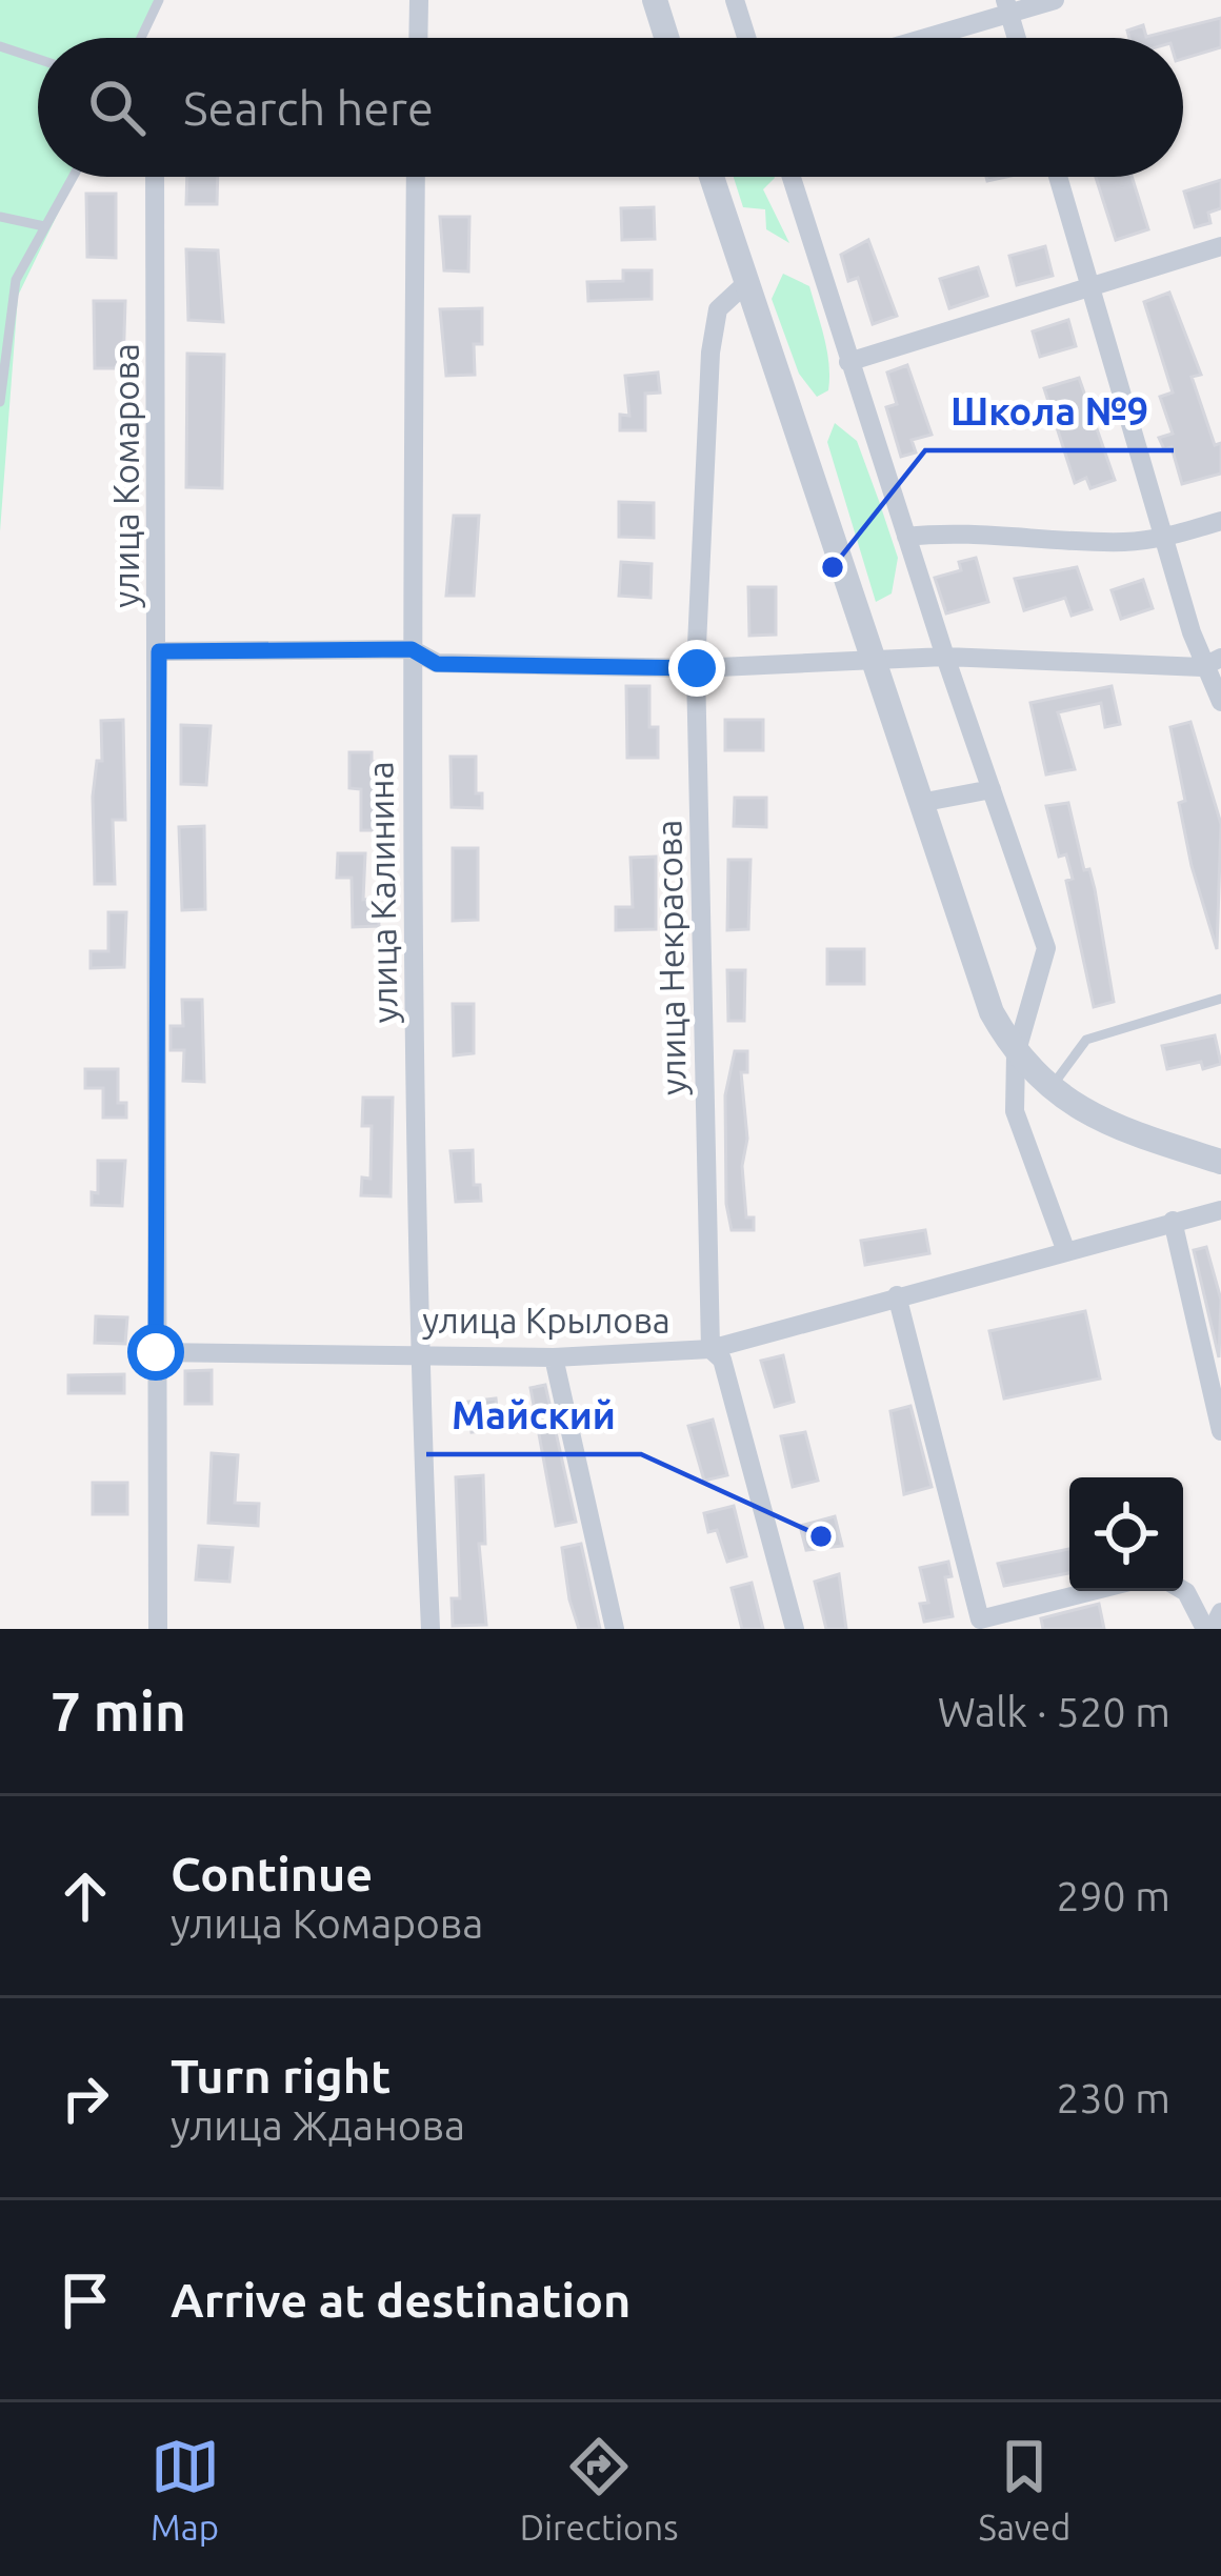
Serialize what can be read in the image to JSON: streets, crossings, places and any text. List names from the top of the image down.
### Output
{
  "streets": {
    "street": [
      "улица Комарова",
      "улица Калинина",
      "улица Некрасова",
      "улица Крылова"
    ]
  },
  "crossings": [
    ["улица Комарова", "улица Крылова"],
    ["улица Калинина", "улица Крылова"],
    ["улица Некрасова", "улица Крылова"]
  ],
  "places": ["Школа №9", "Майский"],
  "page": {
    "search": "Search here",
    "heading": ["7 min", "Walk · 520 m"],
    "list": [
      ["Continue", "улица Комарова", "290 m"],
      ["Turn right", "улица Жданова", "230 m"],
      "Arrive at destination"
    ],
    "nav": ["Map", "Directions", "Saved"]
  }
}
